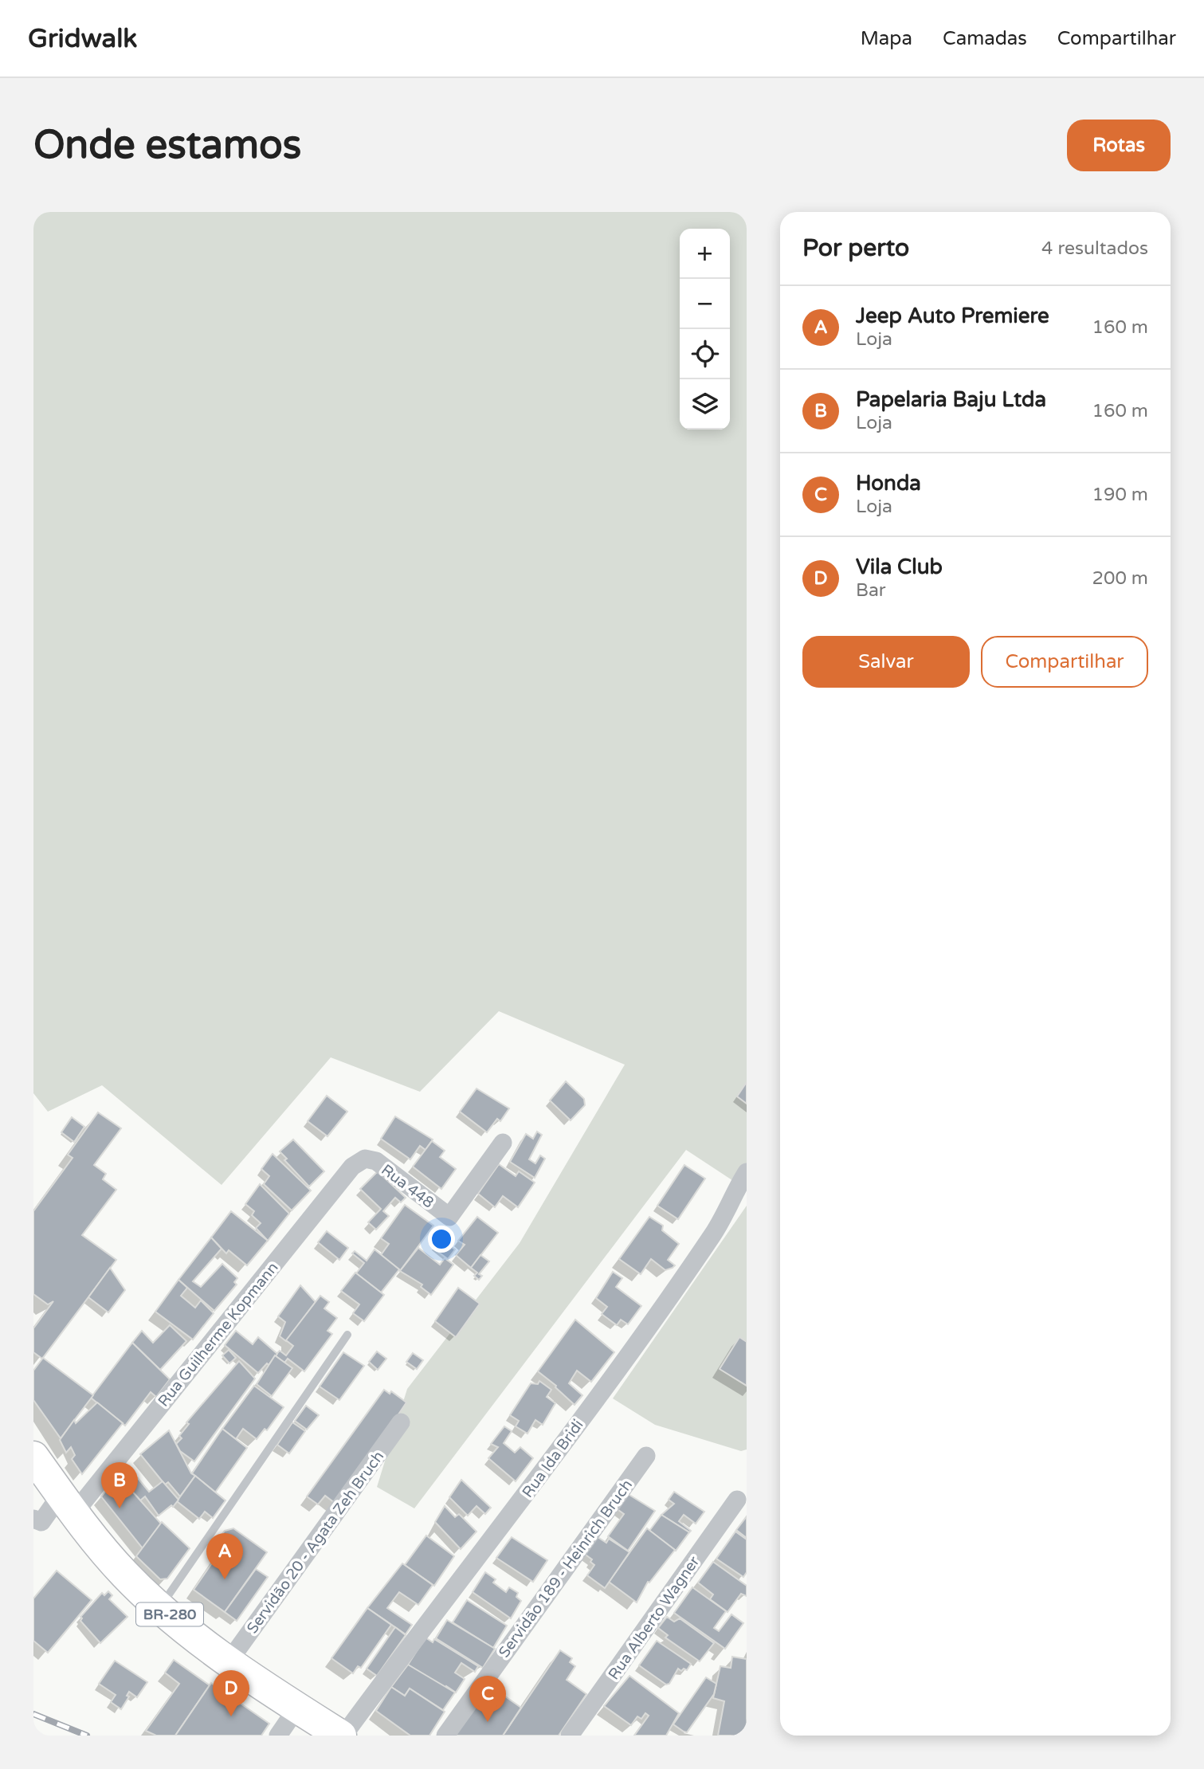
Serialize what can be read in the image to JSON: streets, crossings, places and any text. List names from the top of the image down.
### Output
{
  "streets": {
    "highway": ["BR-280"],
    "street": [
      "Rua 448",
      "Rua Guilherme Kopmann",
      "Rua Ida Bridi",
      "Servidão 20 - Agata Zeh Bruch",
      "Servidão 189 - Heinrich Bruch",
      "Rua Alberto Wagner"
    ]
  },
  "crossings": [
    ["Rua 448", "Rua Guilherme Kopmann"],
    ["Rua Guilherme Kopmann", "BR-280"],
    ["Rua Ida Bridi", "BR-280"],
    ["Servidão 20 - Agata Zeh Bruch", "BR-280"]
  ],
  "page": {
    "header": "Gridwalk",
    "nav": ["Mapa", "Camadas", "Compartilhar"],
    "buttons": [
      "Rotas",
      ["Salvar", "Compartilhar"]
    ],
    "title": "Onde estamos",
    "heading": ["Por perto", "4 resultados"],
    "map_buttons": ["+", "−"],
    "list": [
      {
        "mark": "A",
        "name": "Jeep Auto Premiere",
        "note": "Loja",
        "value": "160 m"
      },
      {
        "mark": "B",
        "name": "Papelaria Baju Ltda",
        "note": "Loja",
        "value": "160 m"
      },
      {
        "mark": "C",
        "name": "Honda",
        "note": "Loja",
        "value": "190 m"
      },
      {
        "mark": "D",
        "name": "Vila Club",
        "note": "Bar",
        "value": "200 m"
      }
    ],
    "pins": [
      "B",
      "A",
      "D",
      "C"
    ]
  }
}
